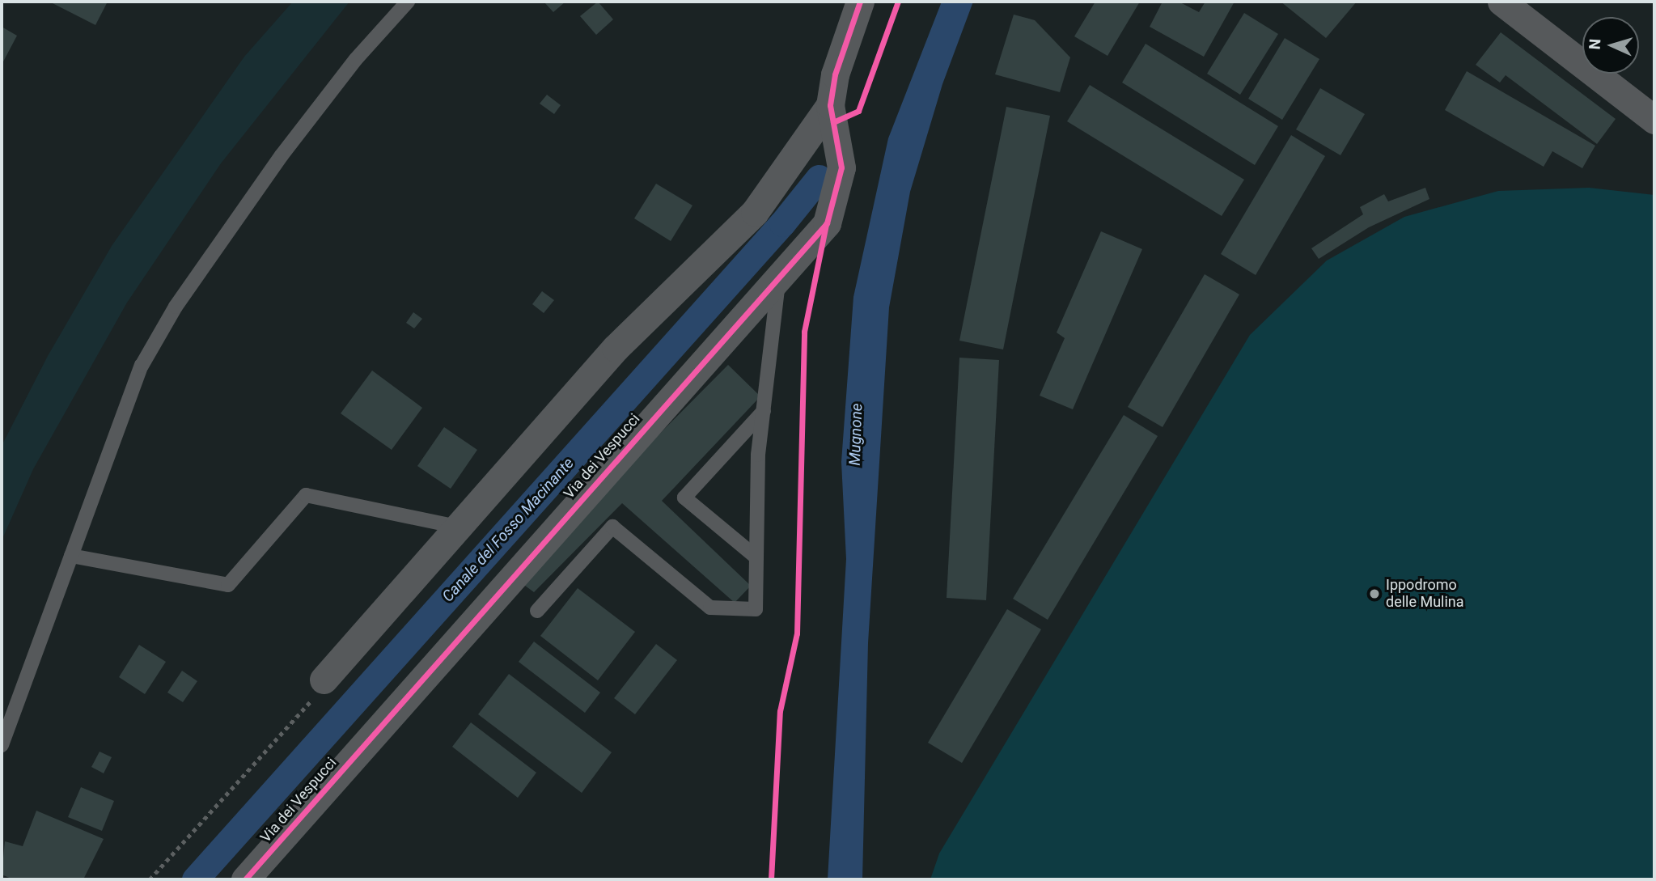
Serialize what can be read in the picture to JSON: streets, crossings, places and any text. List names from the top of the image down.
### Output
{
  "streets": {
    "street": ["Via dei Vespucci"]
  },
  "water": ["Mugnone", "Canale del Fosso Macinante"],
  "places": ["Ippodromo delle Mulina"],
  "north": "left"
}
